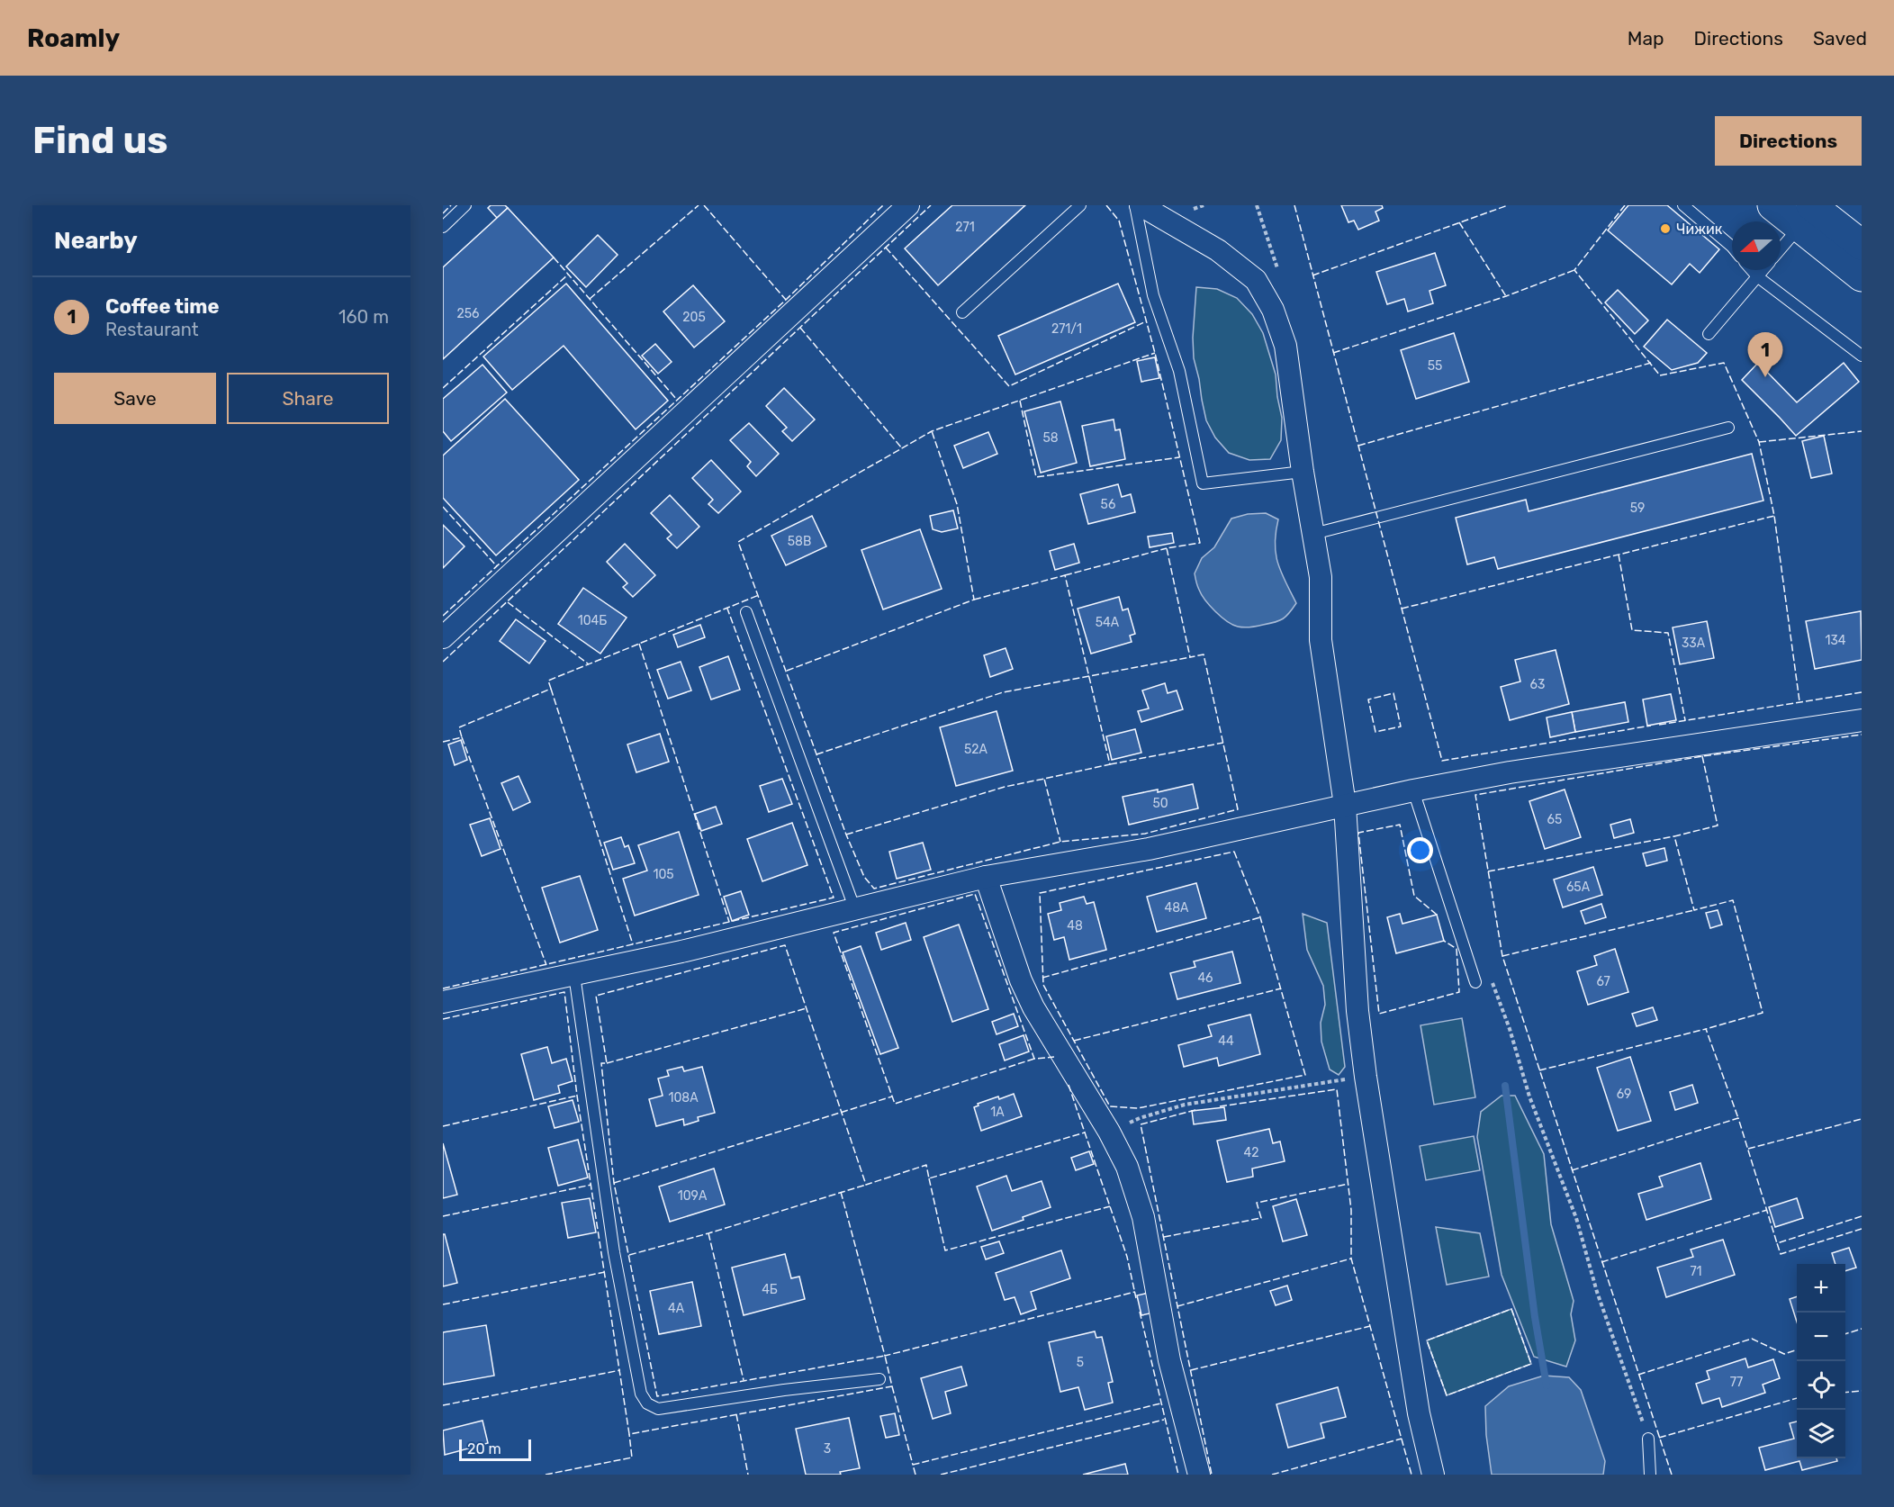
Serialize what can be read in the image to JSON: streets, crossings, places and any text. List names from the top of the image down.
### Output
{
  "places": ["Чижик"],
  "house_numbers": [
    "271",
    "256",
    "205",
    "271/1",
    "55",
    "58",
    "56",
    "59",
    "58В",
    "104Б",
    "54А",
    "134",
    "33А",
    "63",
    "52А",
    "50",
    "65",
    "105",
    "65А",
    "48А",
    "48",
    "46",
    "67",
    "44",
    "69",
    "108А",
    "1А",
    "42",
    "109А",
    "71",
    "4Б",
    "4А",
    "5",
    "77",
    "3"
  ],
  "scale_bar": "20 m",
  "north": "left",
  "page": {
    "header": "Roamly",
    "nav": ["Map", "Directions", "Saved"],
    "buttons": [
      "Directions",
      ["Save", "Share"]
    ],
    "title": "Find us",
    "heading": "Nearby",
    "list": [
      {
        "mark": "1",
        "name": "Coffee time",
        "note": "Restaurant",
        "value": "160 m"
      }
    ],
    "pins": "1",
    "map_buttons": ["+", "−"],
    "scale": "20 m"
  }
}
